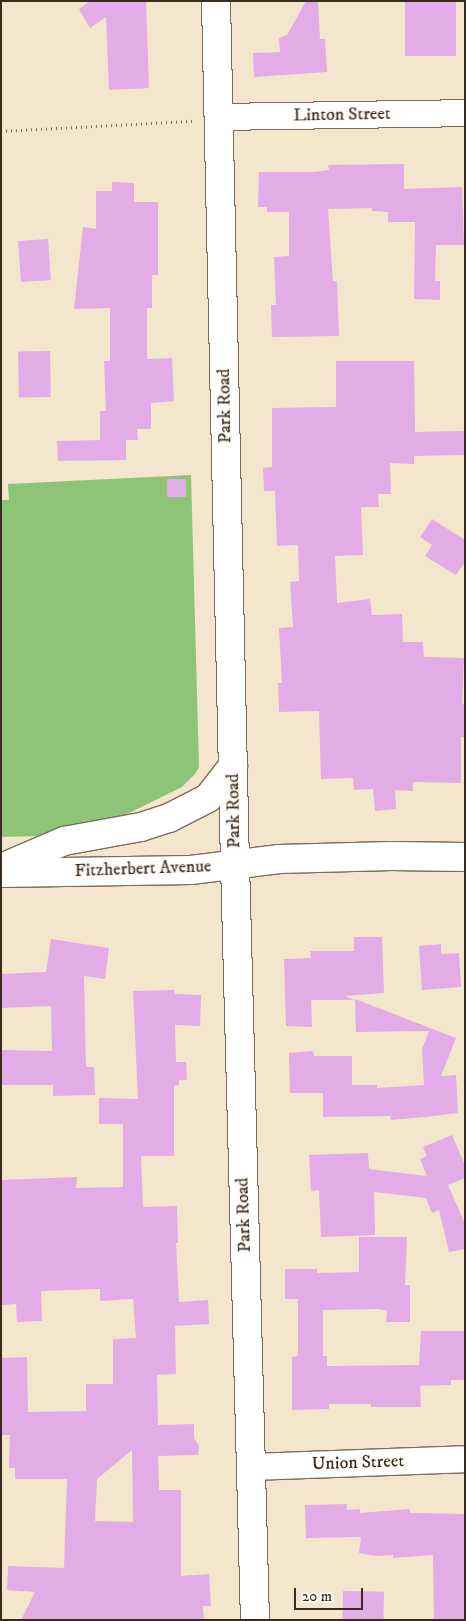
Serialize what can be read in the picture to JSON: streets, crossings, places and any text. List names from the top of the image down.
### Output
{
  "streets": {
    "main road": ["Park Road", "Fitzherbert Avenue"],
    "street": ["Linton Street", "Union Street"]
  },
  "crossings": [
    ["Linton Street", "Park Road"],
    ["Park Road", "Fitzherbert Avenue"],
    ["Park Road", "Union Street"]
  ],
  "scale_bar": "20 m"
}
